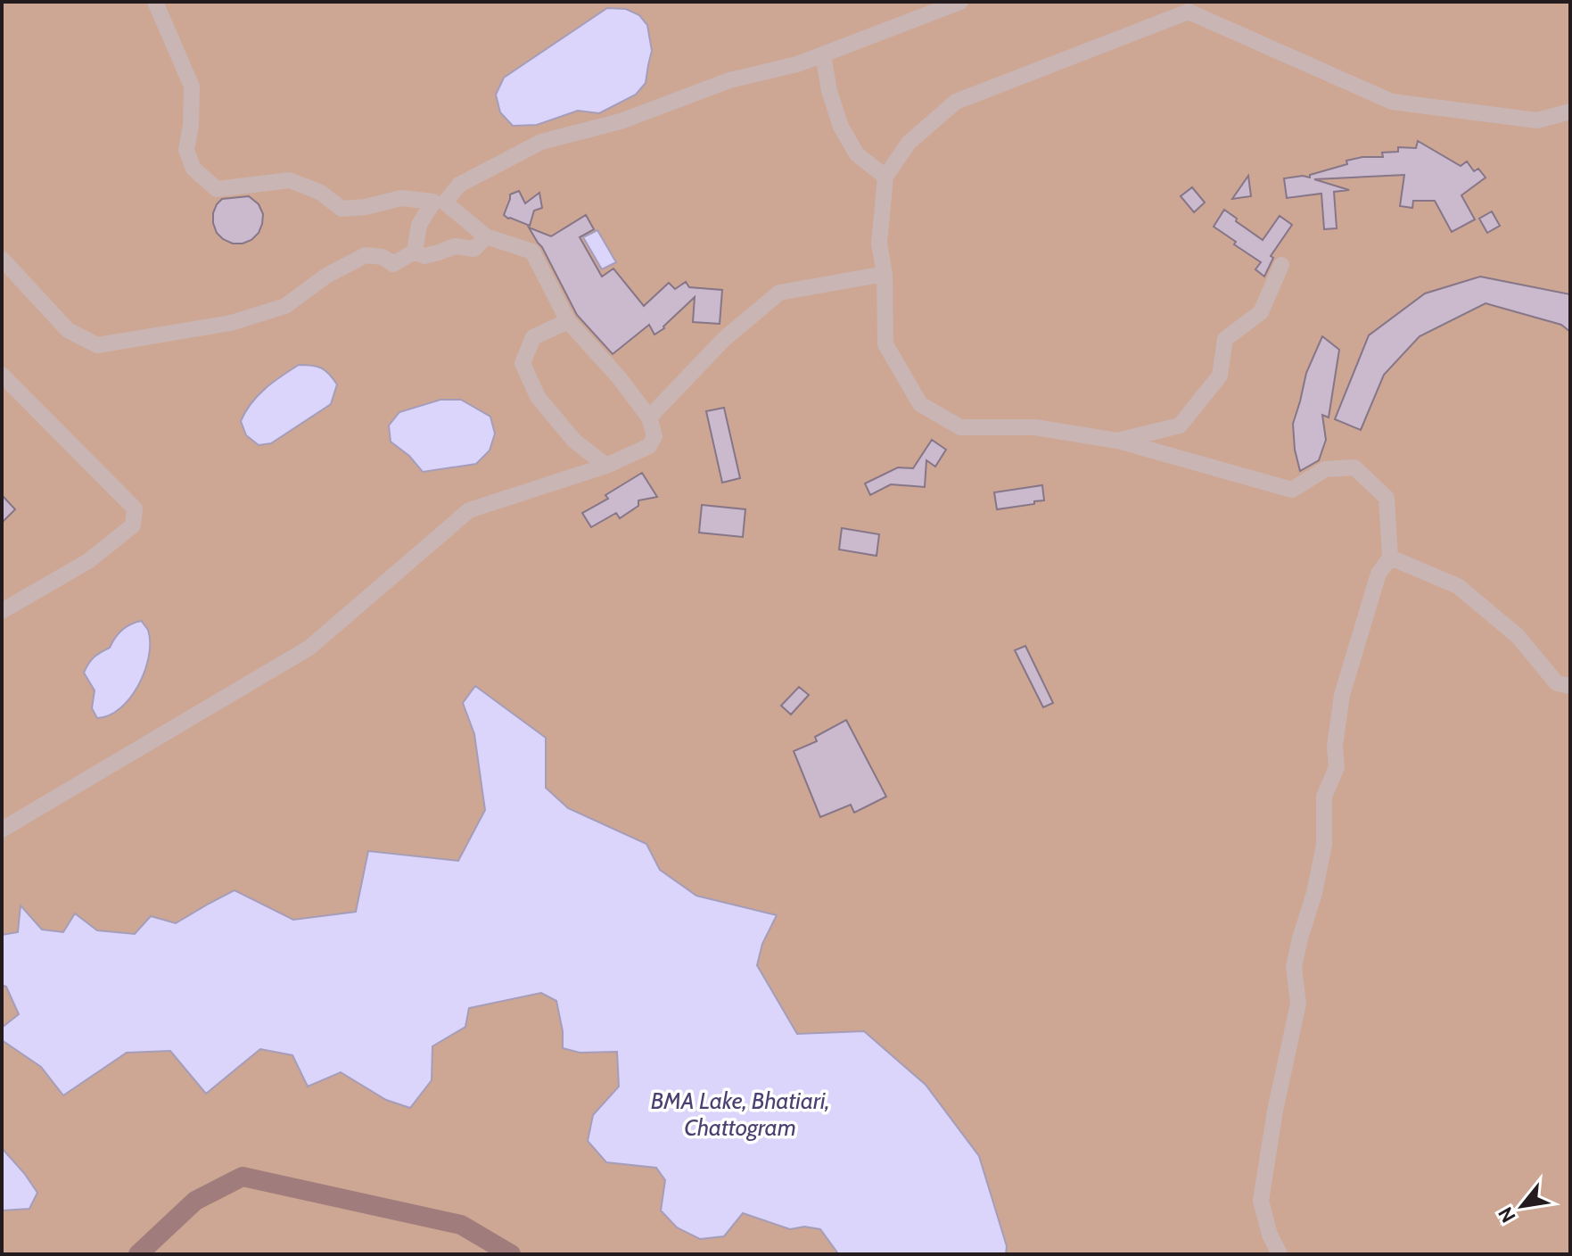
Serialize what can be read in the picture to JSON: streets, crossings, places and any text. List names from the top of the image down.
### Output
{
  "water": ["BMA Lake, Bhatiari, Chattogram"],
  "north": "bottom left"
}
